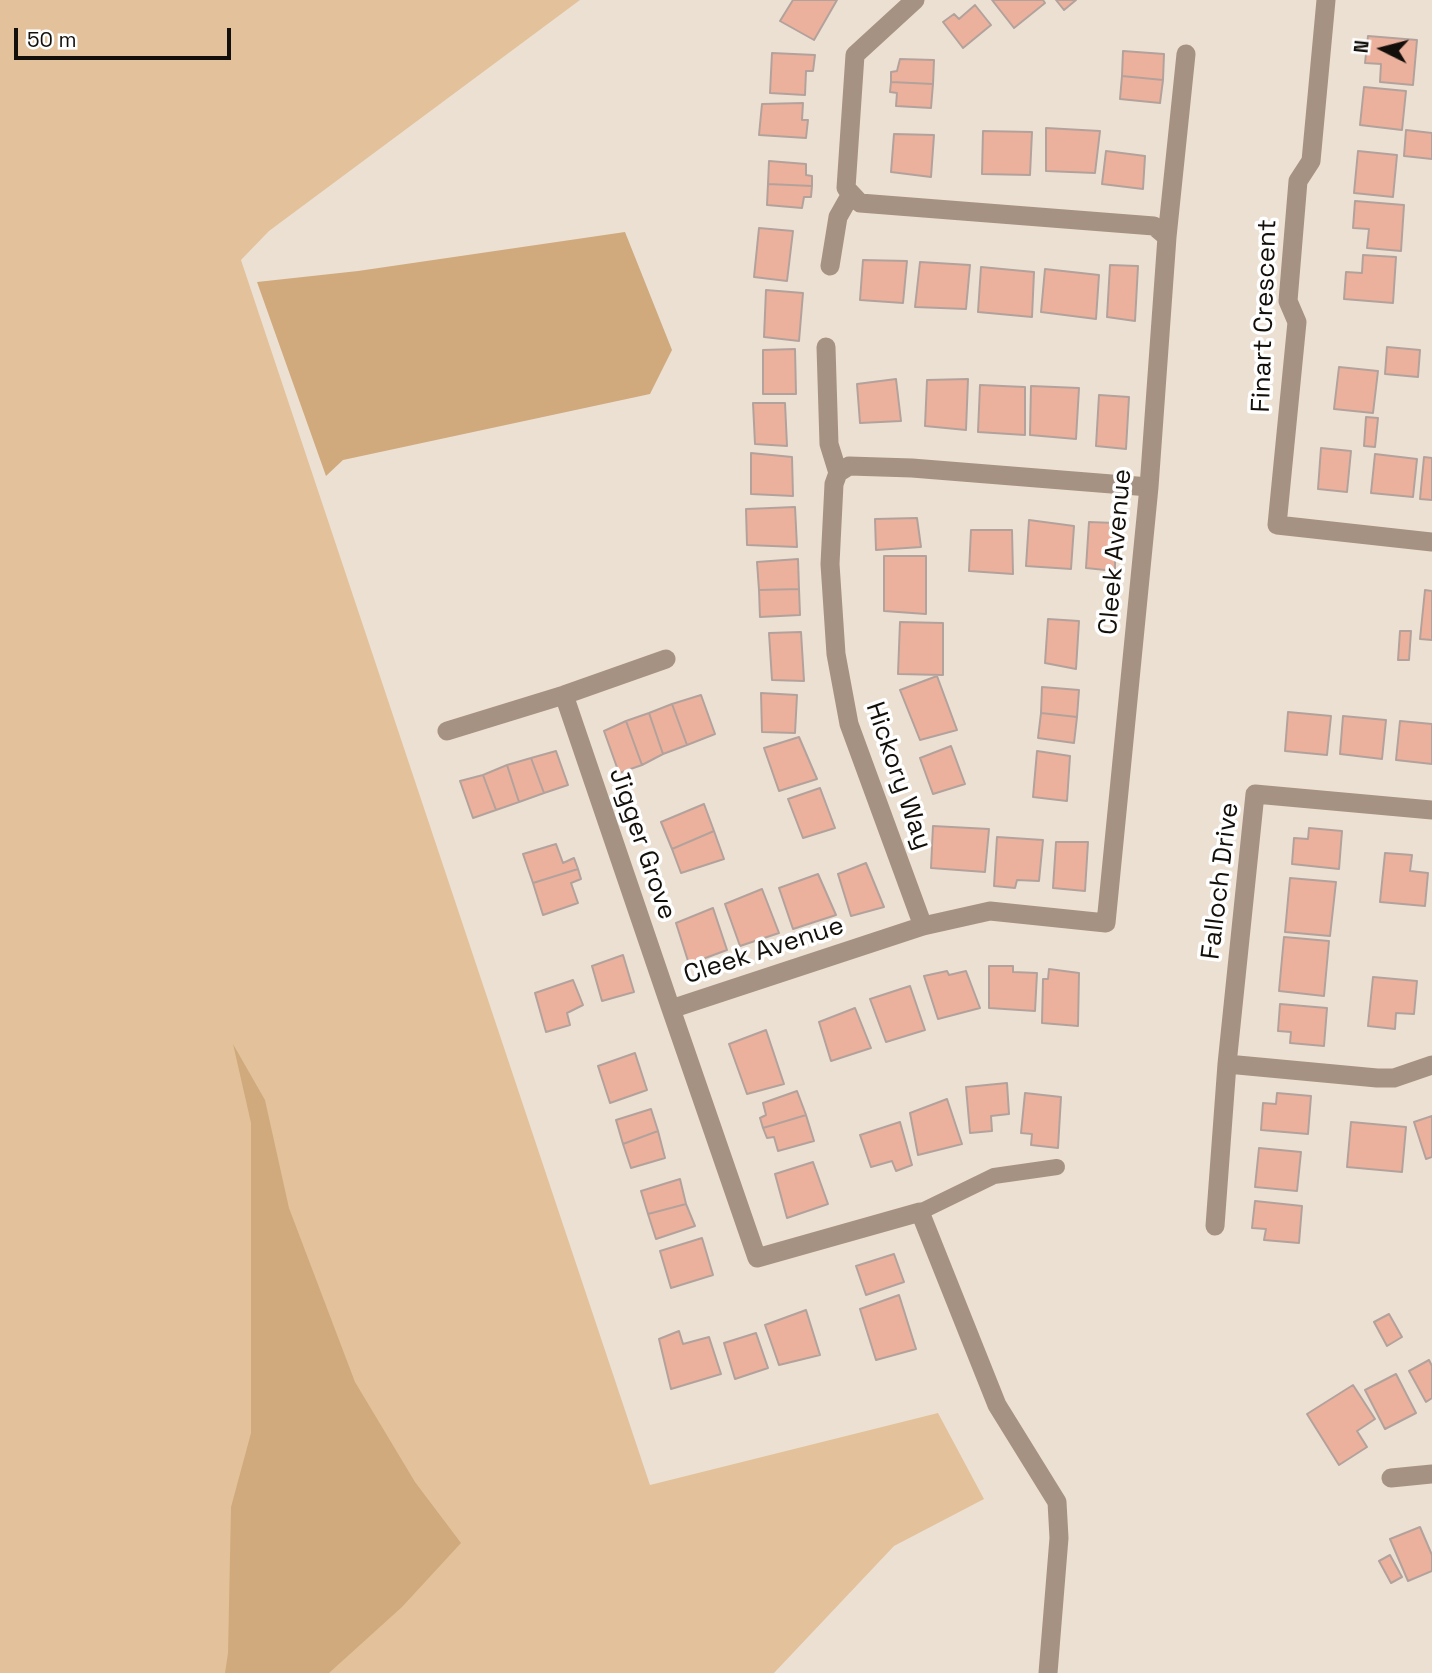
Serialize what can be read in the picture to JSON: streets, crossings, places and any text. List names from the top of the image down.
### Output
{
  "streets": {
    "street": [
      "Finart Crescent",
      "Cleek Avenue",
      "Hickory Way",
      "Jigger Grove",
      "Falloch Drive"
    ]
  },
  "crossings": [
    ["Cleek Avenue", "Hickory Way"],
    ["Cleek Avenue", "Jigger Grove"]
  ],
  "scale_bar": "50 m",
  "north": "left"
}
